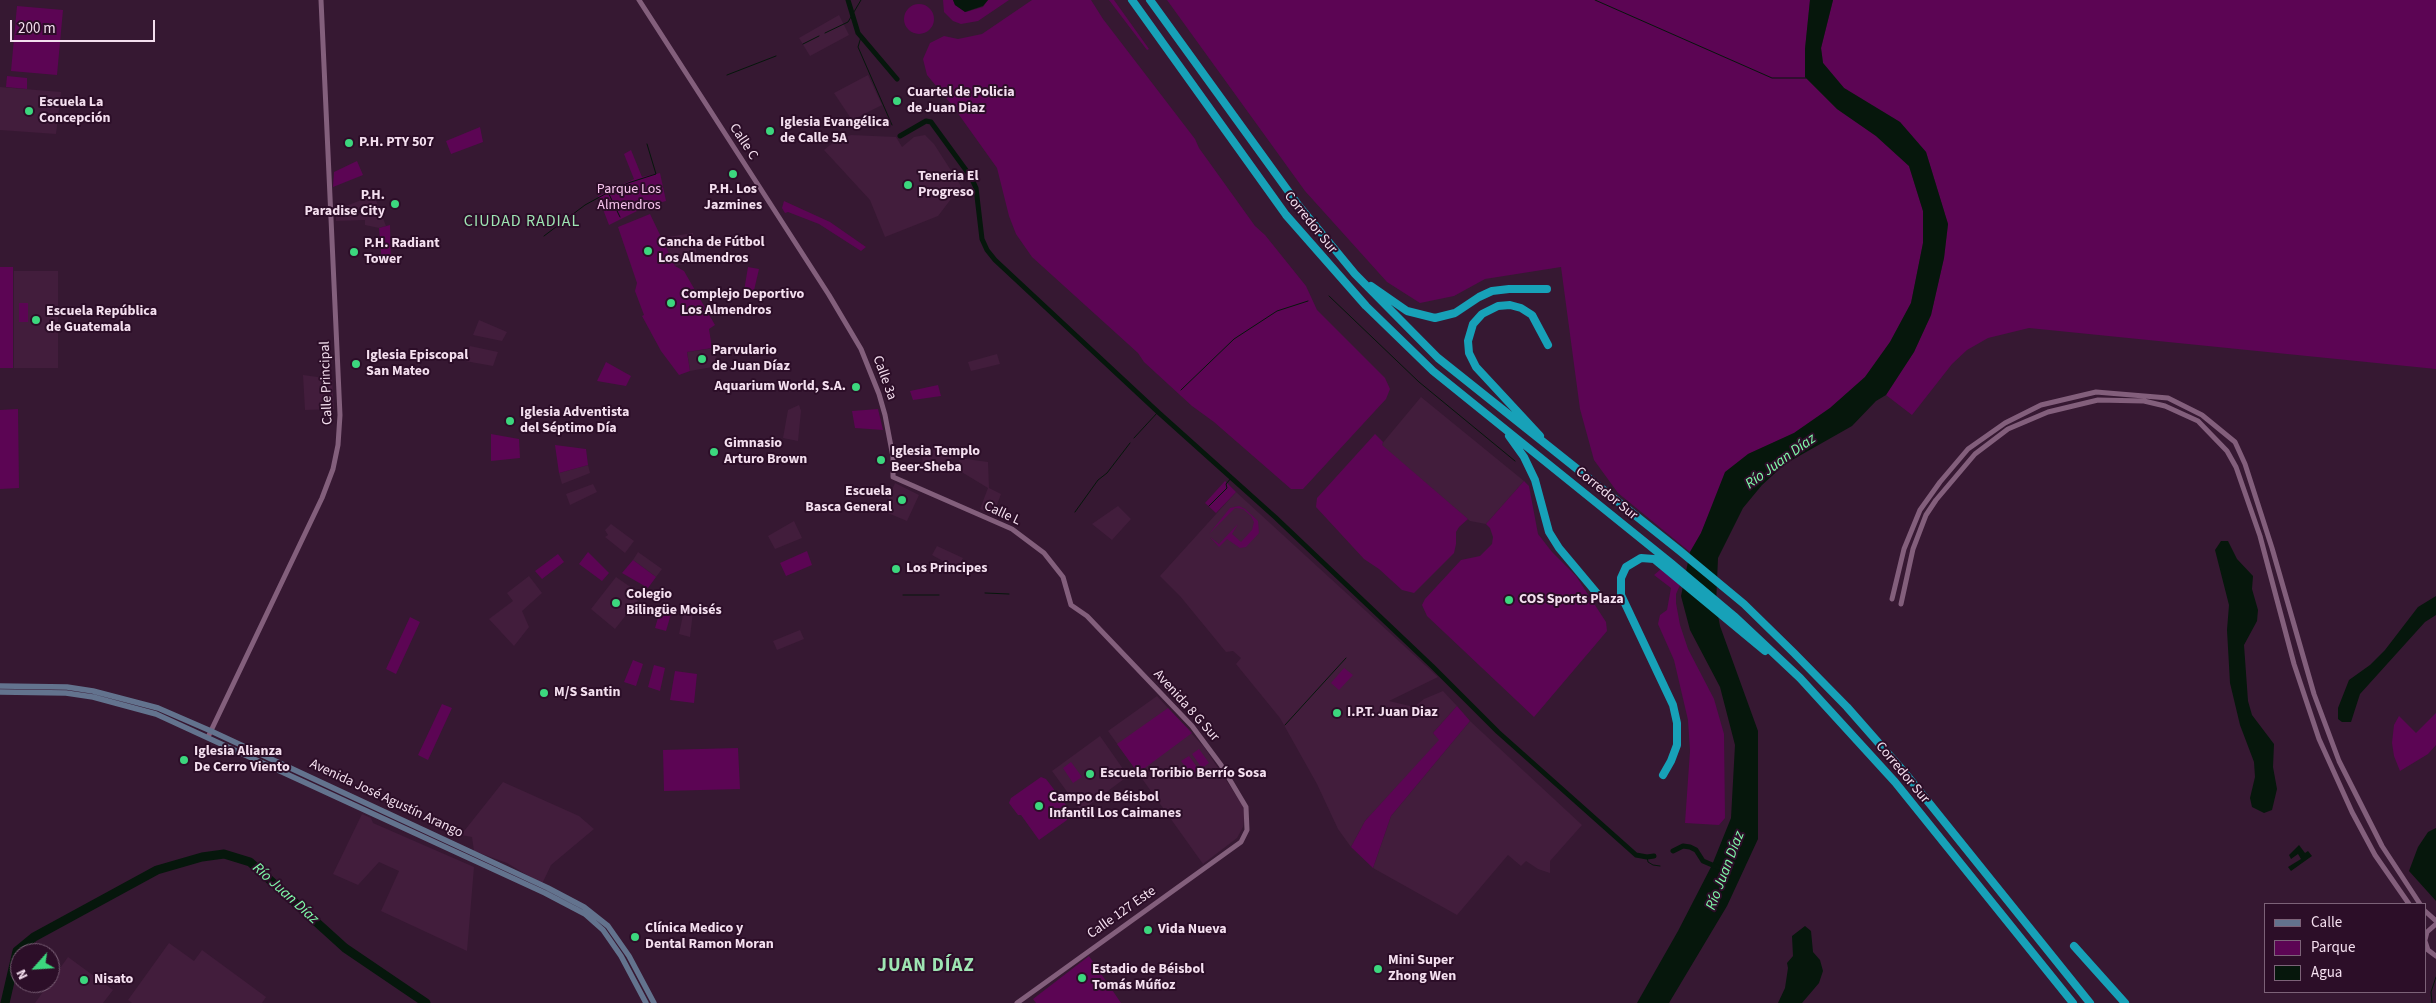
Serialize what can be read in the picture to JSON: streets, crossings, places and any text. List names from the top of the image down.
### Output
{
  "streets": {
    "highway": ["Corredor Sur"],
    "main road": ["Avenida José Agustín Arango"],
    "street": [
      "Calle C",
      "Calle 3a",
      "Calle Principal",
      "Calle L",
      "Avenida 8 G Sur",
      "Calle 127 Este"
    ]
  },
  "crossings": [
    ["Calle C", "Calle 3a"],
    ["Calle 3a", "Calle L"],
    ["Calle Principal", "Avenida José Agustín Arango"],
    ["Calle L", "Avenida 8 G Sur"],
    ["Avenida 8 G Sur", "Calle 127 Este"]
  ],
  "districts": ["CIUDAD RADIAL", "JUAN DÍAZ"],
  "water": ["Río Juan Díaz"],
  "parks": ["Parque Los Almendros"],
  "places": [
    "Cuartel de Policia de Juan Diaz",
    "Escuela La Concepción",
    "Iglesia Evangélica de Calle 5A",
    "P.H. PTY 507",
    "P.H. Los Jazmines",
    "Teneria El Progreso",
    "P.H. Paradise City",
    "Cancha de Fútbol Los Almendros",
    "P.H. Radiant Tower",
    "Complejo Deportivo Los Almendros",
    "Escuela República de Guatemala",
    "Parvulario de Juan Díaz",
    "Iglesia Episcopal San Mateo",
    "Aquarium World, S.A.",
    "Iglesia Adventista del Séptimo Día",
    "Gimnasio Arturo Brown",
    "Iglesia Templo Beer-Sheba",
    "Escuela Basca General",
    "Los Principes",
    "COS Sports Plaza",
    "Colegio Bilingüe Moisés",
    "M/S Santin",
    "I.P.T. Juan Diaz",
    "Iglesia Alianza De Cerro Viento",
    "Escuela Toribio Berrío Sosa",
    "Campo de Béisbol Infantil Los Caimanes",
    "Vida Nueva",
    "Clínica Medico y Dental Ramon Moran",
    "Mini Super Zhong Wen",
    "Estadio de Béisbol Tomás Múñoz",
    "Nisato"
  ],
  "legend": ["Calle", "Parque", "Agua"],
  "scale_bar": "200 m",
  "north": "bottom left"
}
